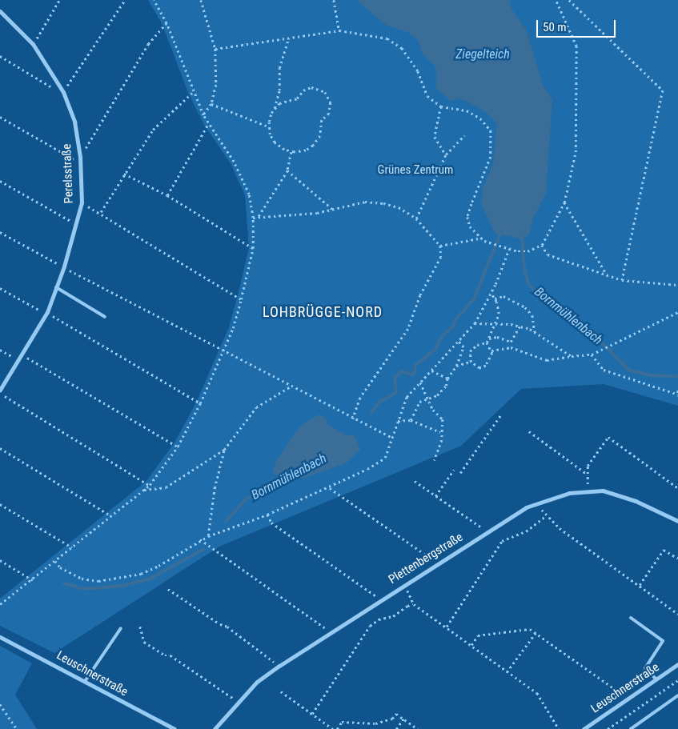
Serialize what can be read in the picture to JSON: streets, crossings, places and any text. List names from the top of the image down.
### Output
{
  "streets": {
    "street": ["Perelsstraße", "Plettenbergstraße", "Leuschnerstraße"]
  },
  "districts": ["LOHBRÜGGE-NORD"],
  "water": ["Ziegelteich", "Bornmühlenbach"],
  "parks": ["Grünes Zentrum"],
  "scale_bar": "50 m"
}
